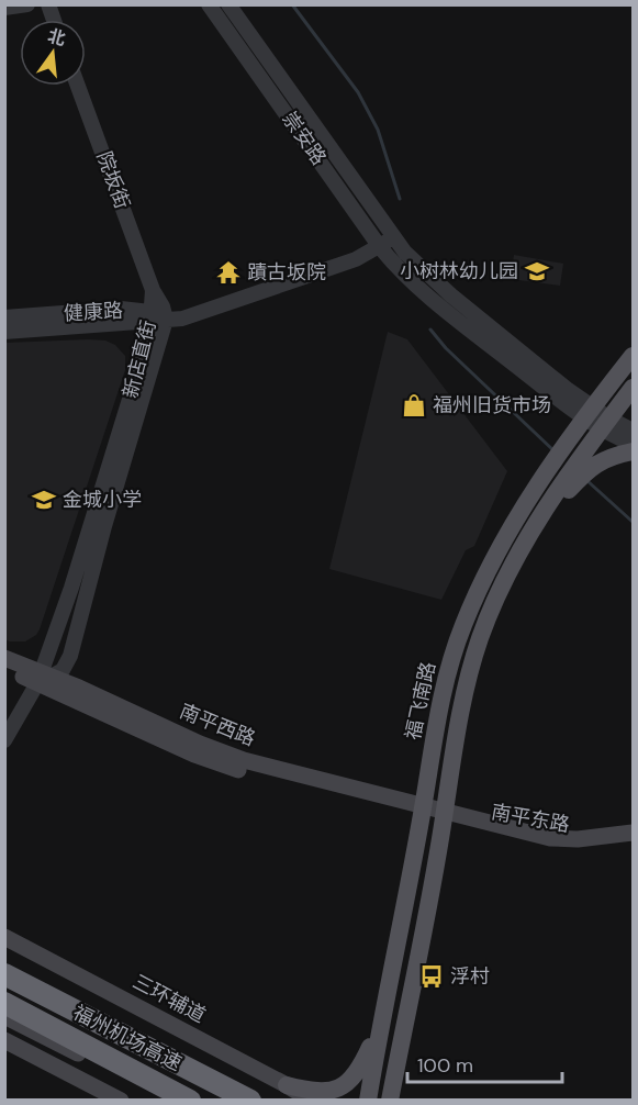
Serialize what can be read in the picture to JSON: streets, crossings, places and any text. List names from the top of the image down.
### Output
{
  "streets": {
    "highway": ["福州机场高速"],
    "main road": [
      "福飞南路",
      "南平西路",
      "南平东路",
      "三环辅道"
    ],
    "street": [
      "崇安路",
      "院坂街",
      "健康路",
      "新店直街"
    ]
  },
  "crossings": [
    ["崇安路", "健康路"],
    ["崇安路", "福飞南路"],
    ["院坂街", "新店直街"],
    ["健康路", "新店直街"],
    ["新店直街", "南平西路"],
    ["福飞南路", "南平西路"],
    ["福飞南路", "南平东路"],
    ["南平西路", "南平东路"]
  ],
  "places": {
    "school or university": ["小树林幼儿园", "金城小学"],
    "temple": ["蹟古坂院"],
    "shop": ["福州旧货市场"],
    "bus stop": ["浮村"]
  },
  "scale_bar": "100 m",
  "north": "top"
}
